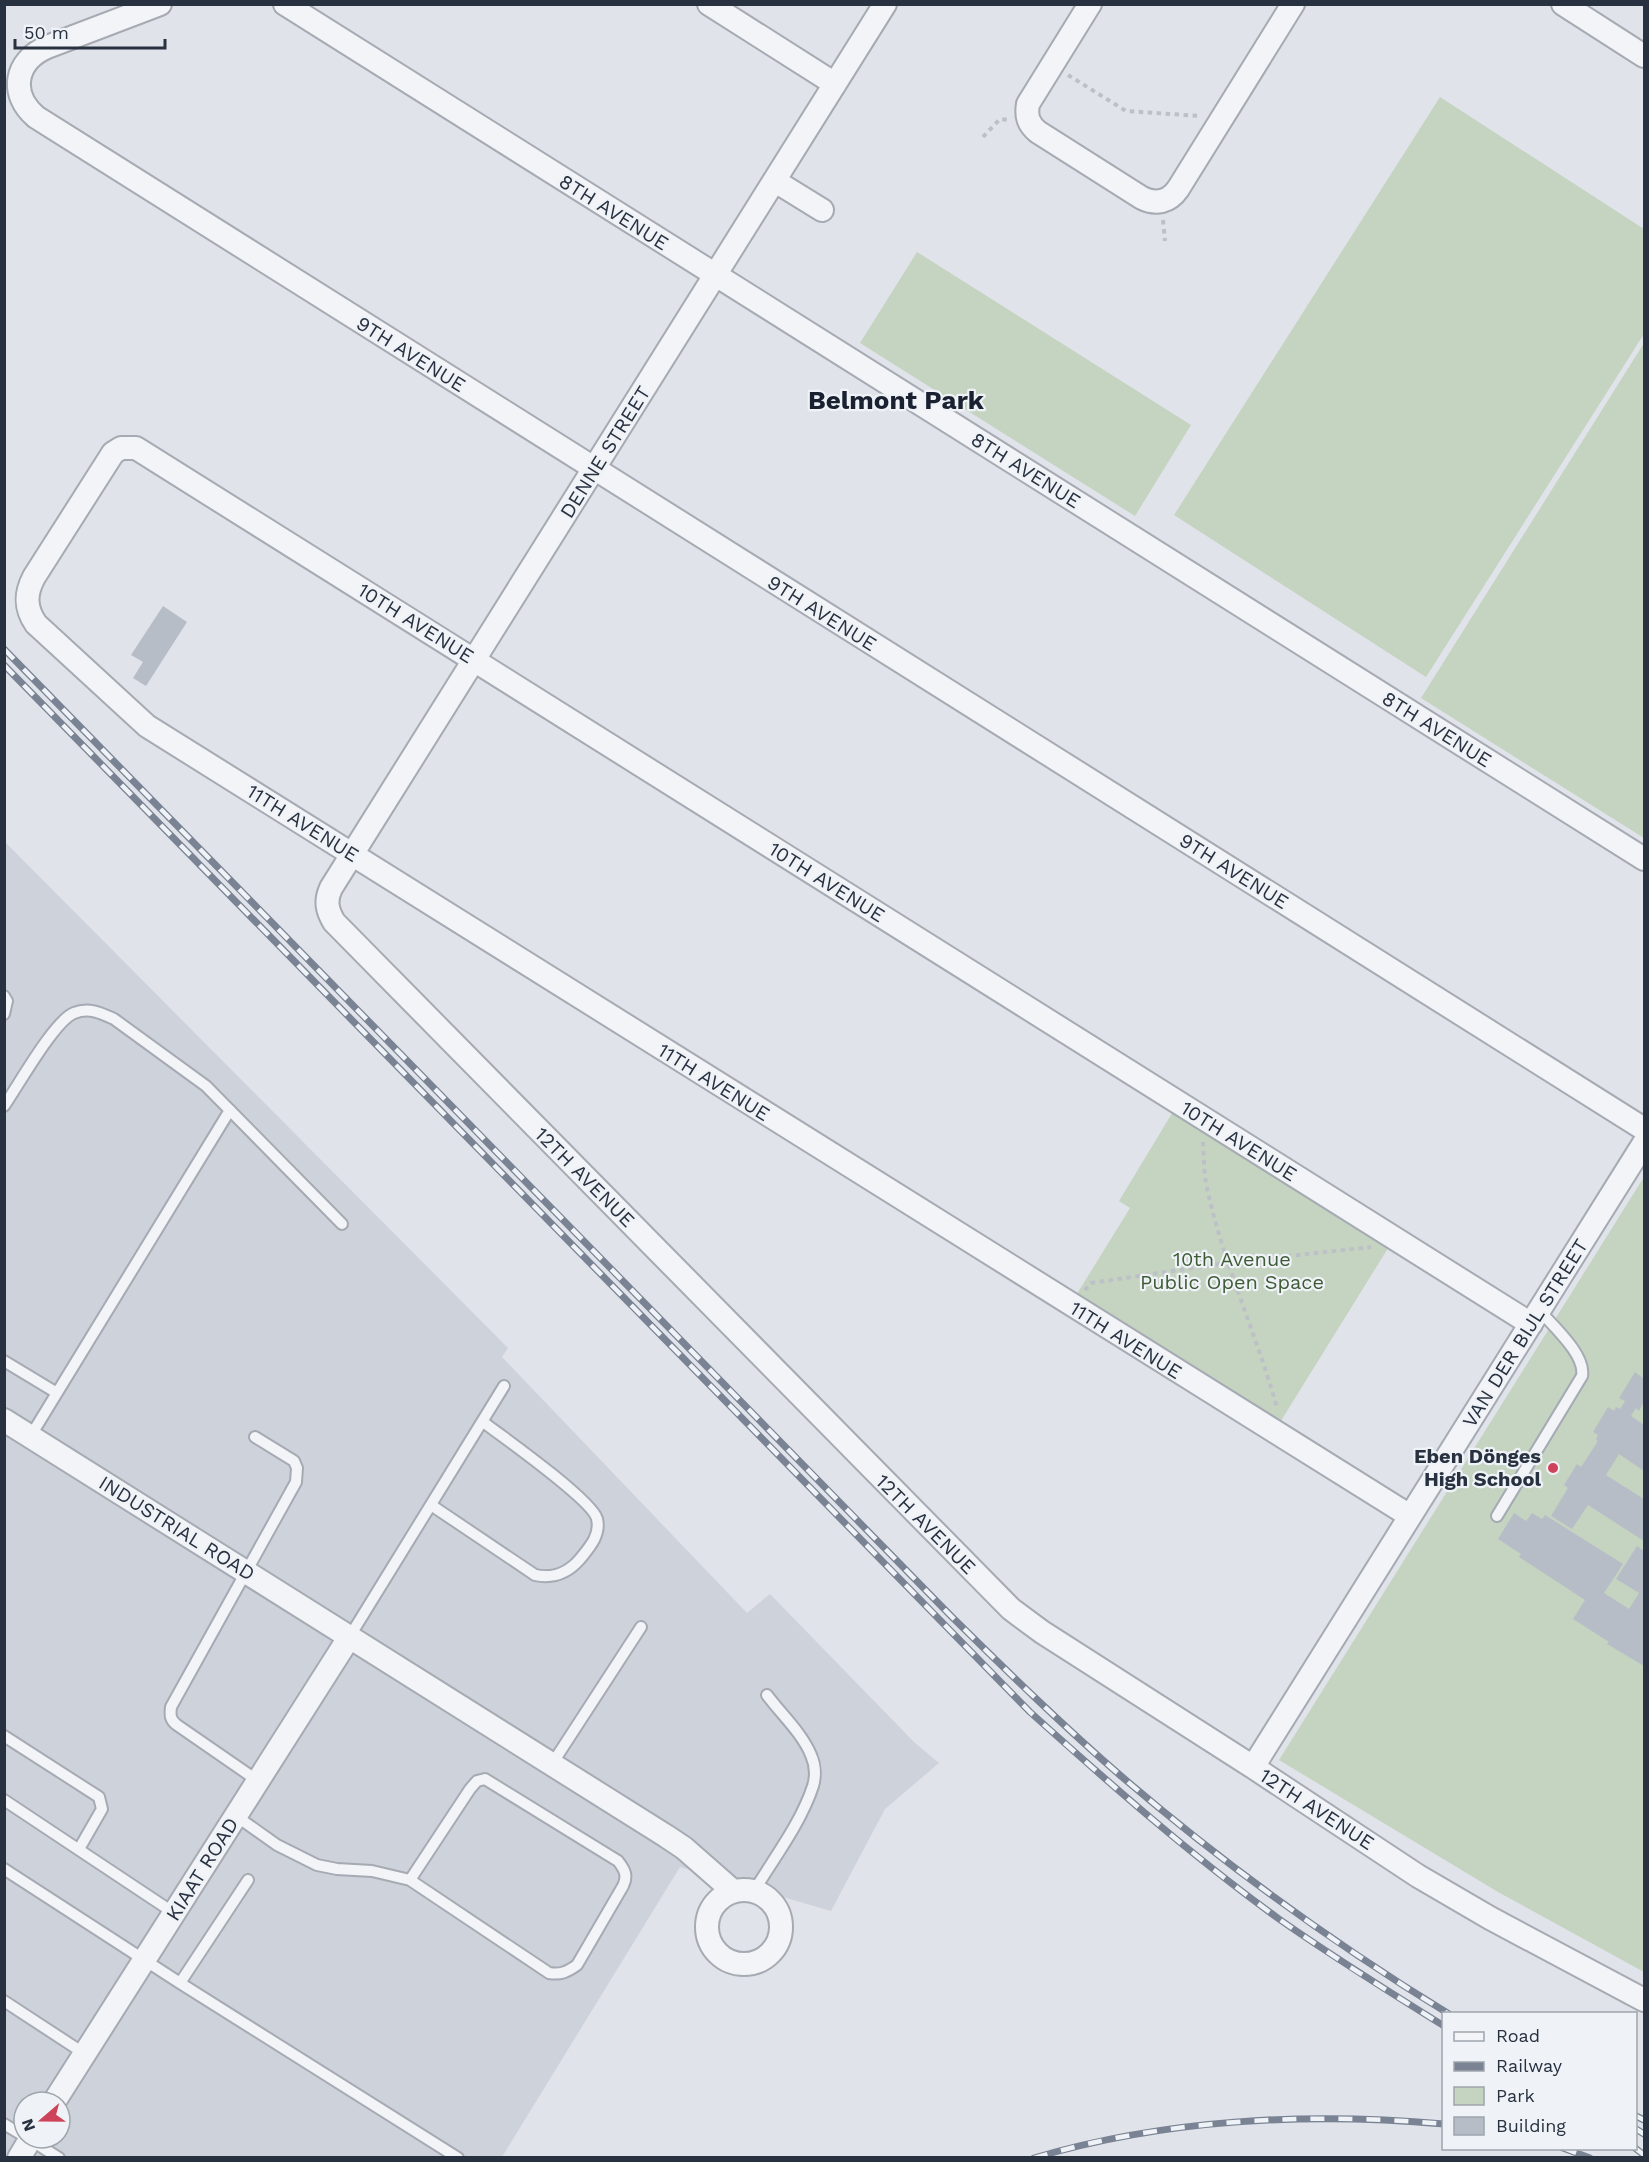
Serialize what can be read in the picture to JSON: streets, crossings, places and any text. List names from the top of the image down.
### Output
{
  "streets": {
    "street": [
      "8TH AVENUE",
      "9TH AVENUE",
      "DENNE STREET",
      "10TH AVENUE",
      "11TH AVENUE",
      "12TH AVENUE",
      "VAN DER BIJL STREET",
      "INDUSTRIAL ROAD",
      "KIAAT ROAD"
    ]
  },
  "crossings": [
    ["8TH AVENUE", "DENNE STREET"],
    ["9TH AVENUE", "DENNE STREET"],
    ["DENNE STREET", "10TH AVENUE"],
    ["DENNE STREET", "11TH AVENUE"],
    ["DENNE STREET", "12TH AVENUE"],
    ["10TH AVENUE", "11TH AVENUE"],
    ["10TH AVENUE", "VAN DER BIJL STREET"],
    ["11TH AVENUE", "VAN DER BIJL STREET"],
    ["12TH AVENUE", "VAN DER BIJL STREET"],
    ["INDUSTRIAL ROAD", "KIAAT ROAD"]
  ],
  "districts": ["Belmont Park"],
  "parks": ["10th Avenue Public Open Space"],
  "places": ["Eben Dönges High School"],
  "legend": [
    "Road",
    "Railway",
    "Park",
    "Building"
  ],
  "scale_bar": "50 m",
  "north": "left"
}
